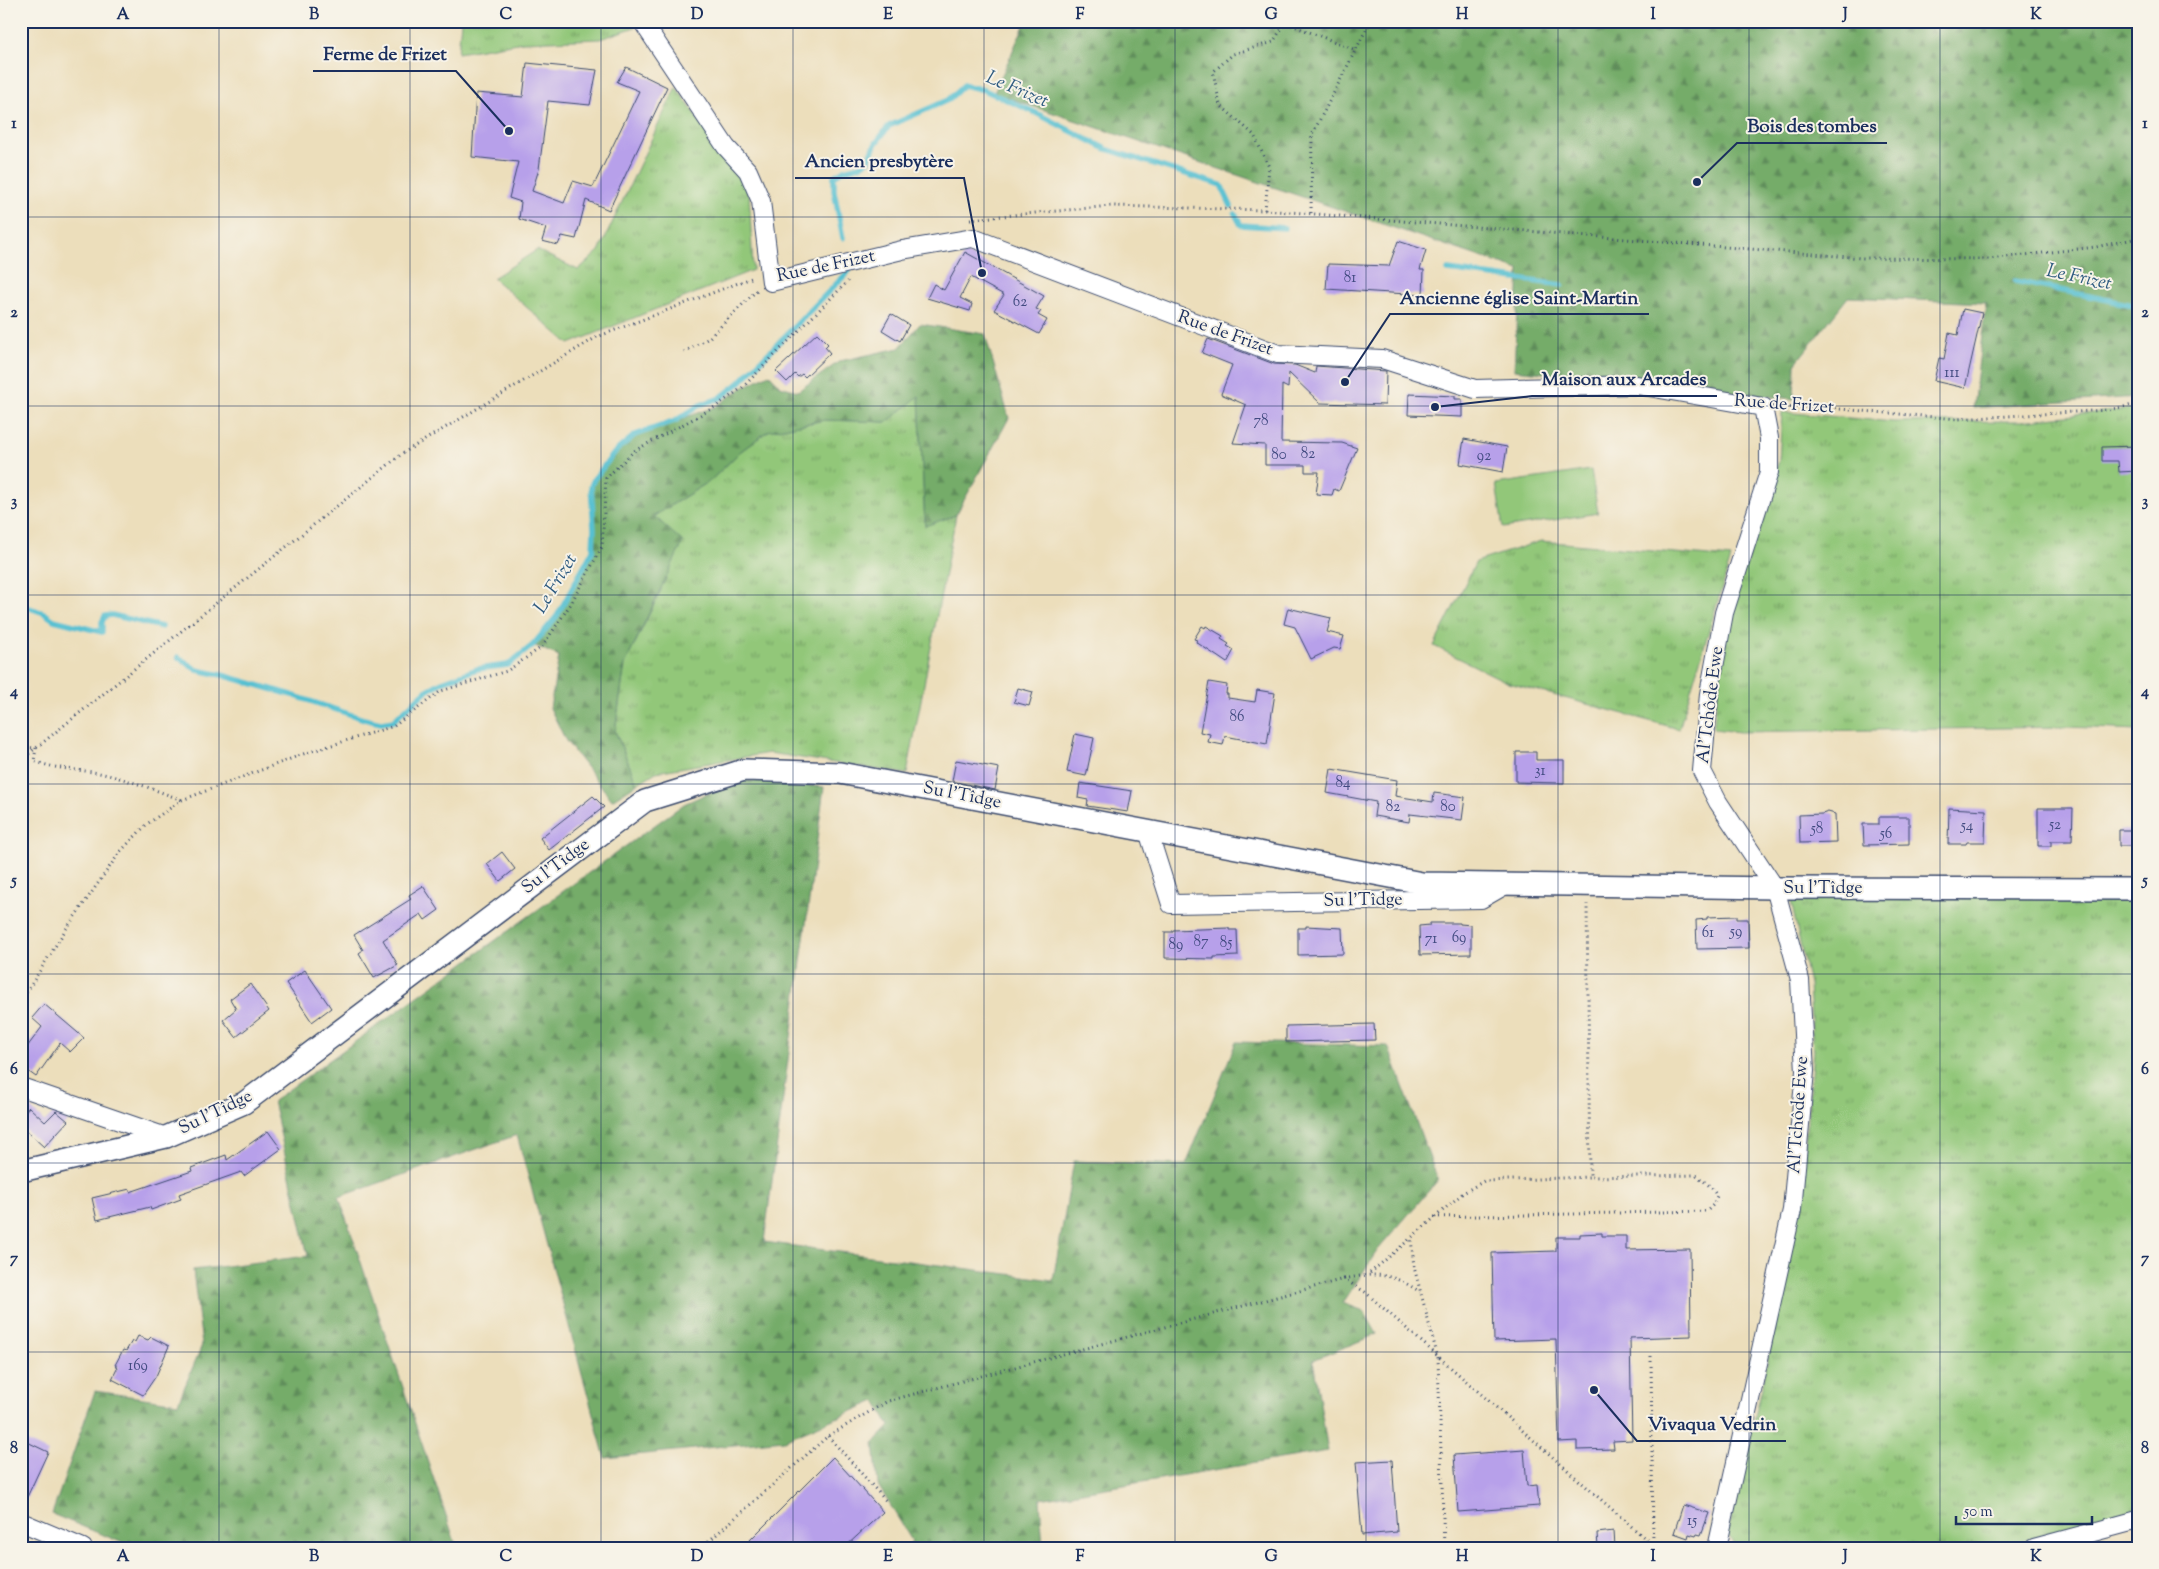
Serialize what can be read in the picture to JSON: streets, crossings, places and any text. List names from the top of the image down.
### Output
{
  "streets": {
    "street": ["Rue de Frizet", "Al'Tchôde Ewe", "Su l'Tîdge"]
  },
  "crossings": [
    ["Rue de Frizet", "Al'Tchôde Ewe"],
    ["Al'Tchôde Ewe", "Su l'Tîdge"]
  ],
  "water": ["Le Frizet"],
  "places": [
    "Ferme de Frizet",
    "Bois des tombes",
    "Ancien presbytère",
    "Ancienne église Saint-Martin",
    "Maison aux Arcades",
    "Vivaqua Vedrin"
  ],
  "house_numbers": [
    "81",
    "62",
    "111",
    "78",
    "82",
    "80",
    "92",
    "86",
    "31",
    "84",
    "82",
    "80",
    "52",
    "54",
    "58",
    "56",
    "59",
    "61",
    "69",
    "71",
    "87",
    "85",
    "89",
    "169",
    "15"
  ],
  "scale_bar": "50 m",
  "grid": {
    "columns": [
      "A",
      "B",
      "C",
      "D",
      "E",
      "F",
      "G",
      "H",
      "I",
      "J",
      "K"
    ],
    "rows": [
      "1",
      "2",
      "3",
      "4",
      "5",
      "6",
      "7",
      "8"
    ]
  }
}
